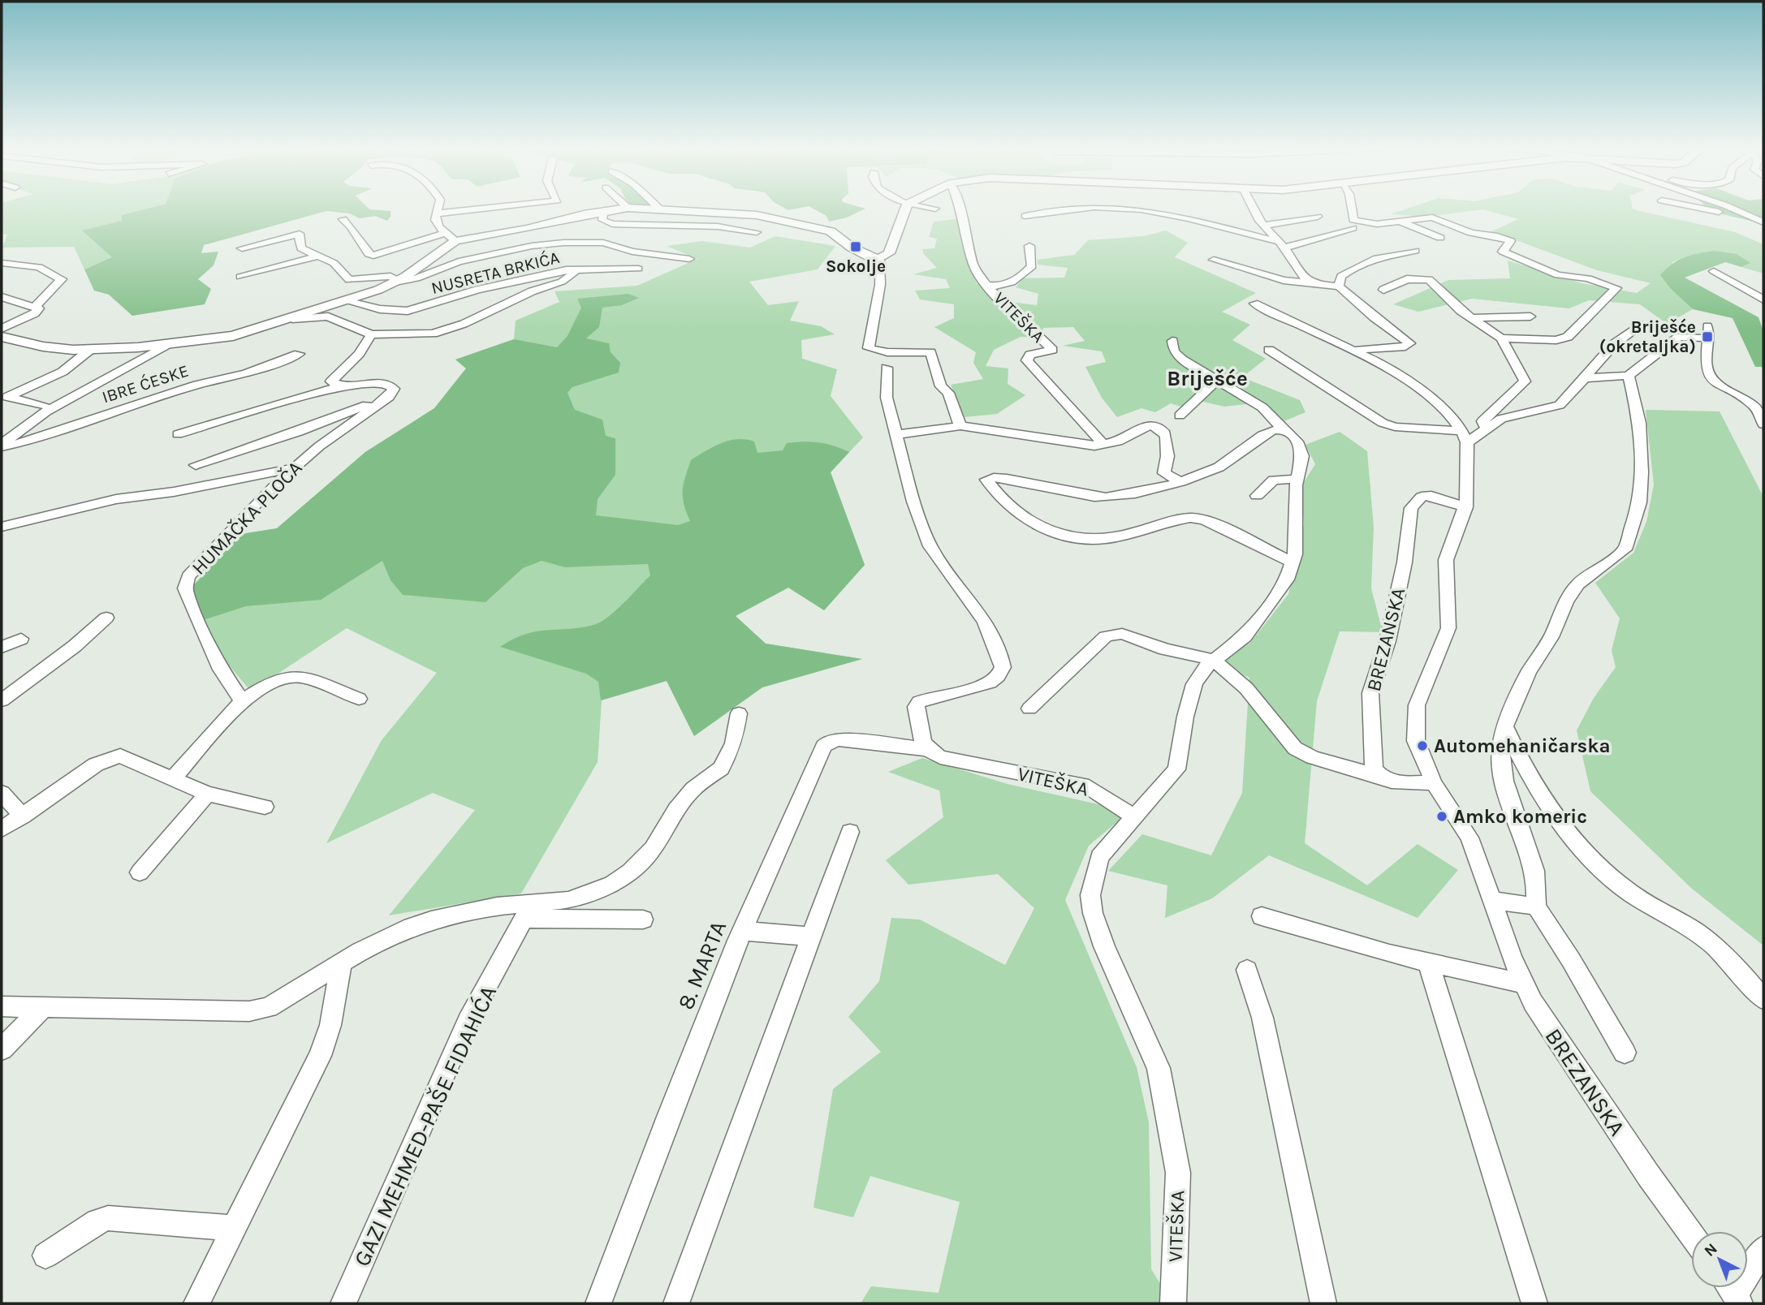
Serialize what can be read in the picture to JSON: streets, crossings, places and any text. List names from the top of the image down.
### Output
{
  "streets": {
    "street": [
      "NUSRETA BRKIĆA",
      "VITEŠKA",
      "IBRE ĆESKE",
      "HUMAČKA PLOČA",
      "BREZANSKA",
      "8. MARTA",
      "GAZI MEHMED-PAŠE FIDAHIĆA"
    ]
  },
  "crossings": [
    ["VITEŠKA", "8. MARTA"]
  ],
  "districts": ["Briješće"],
  "places": {
    "transit": ["Sokolje", "Briješće (okretaljka)"],
    "other": ["Automehaničarska", "Amko komeric"]
  },
  "north": "top left"
}
